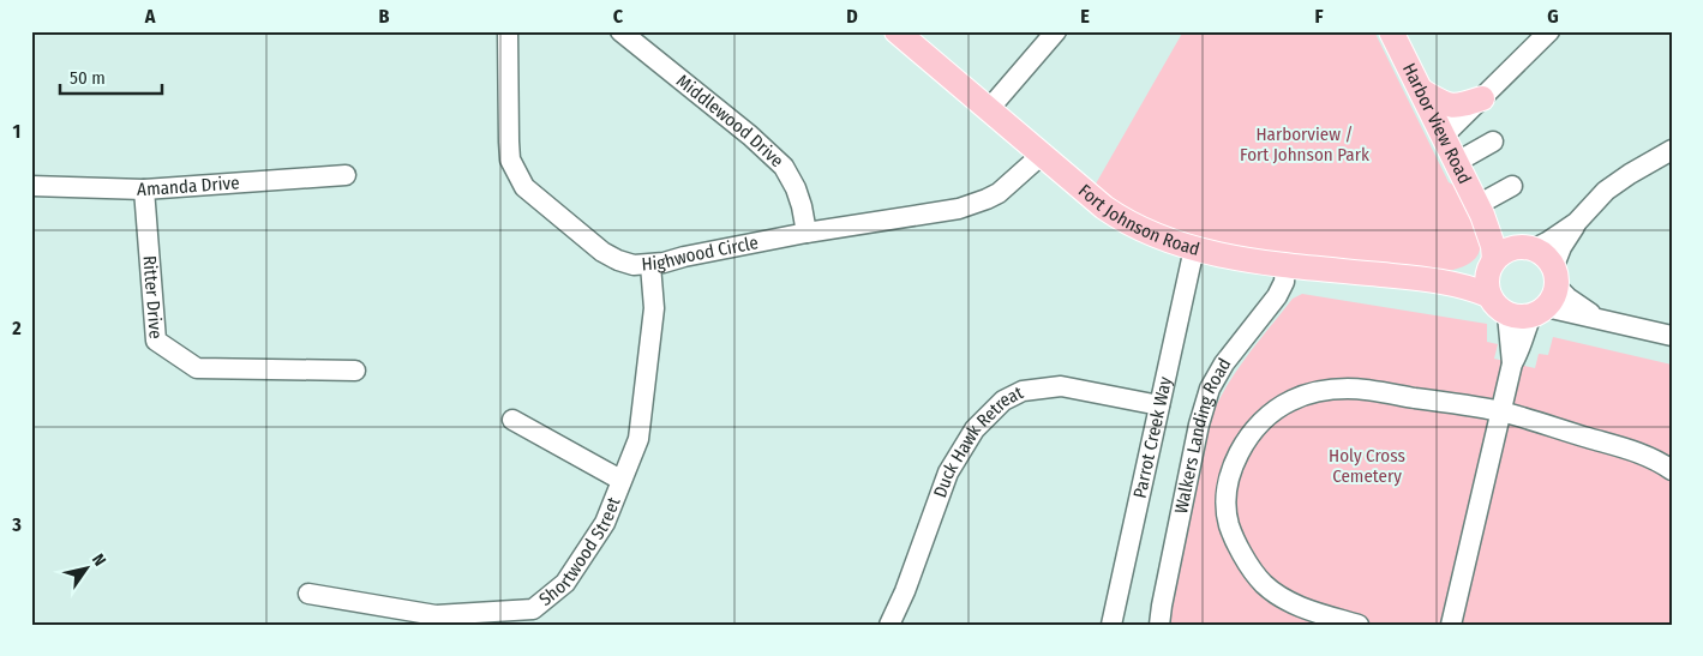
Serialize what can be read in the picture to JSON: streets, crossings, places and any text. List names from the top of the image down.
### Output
{
  "streets": {
    "main road": ["Harbor View Road", "Fort Johnson Road"],
    "street": [
      "Middlewood Drive",
      "Amanda Drive",
      "Highwood Circle",
      "Ritter Drive",
      "Parrot Creek Way",
      "Walkers Landing Road",
      "Duck Hawk Retreat",
      "Shortwood Street"
    ]
  },
  "crossings": [
    ["Middlewood Drive", "Highwood Circle"],
    ["Harbor View Road", "Fort Johnson Road"],
    ["Amanda Drive", "Ritter Drive"],
    ["Fort Johnson Road", "Highwood Circle"],
    ["Fort Johnson Road", "Parrot Creek Way"],
    ["Fort Johnson Road", "Walkers Landing Road"],
    ["Highwood Circle", "Shortwood Street"],
    ["Parrot Creek Way", "Duck Hawk Retreat"]
  ],
  "parks": ["Harborview / Fort Johnson Park", "Holy Cross Cemetery"],
  "scale_bar": "50 m",
  "north": "top right",
  "grid": {
    "columns": [
      "A",
      "B",
      "C",
      "D",
      "E",
      "F",
      "G"
    ],
    "rows": ["1", "2", "3"]
  }
}
